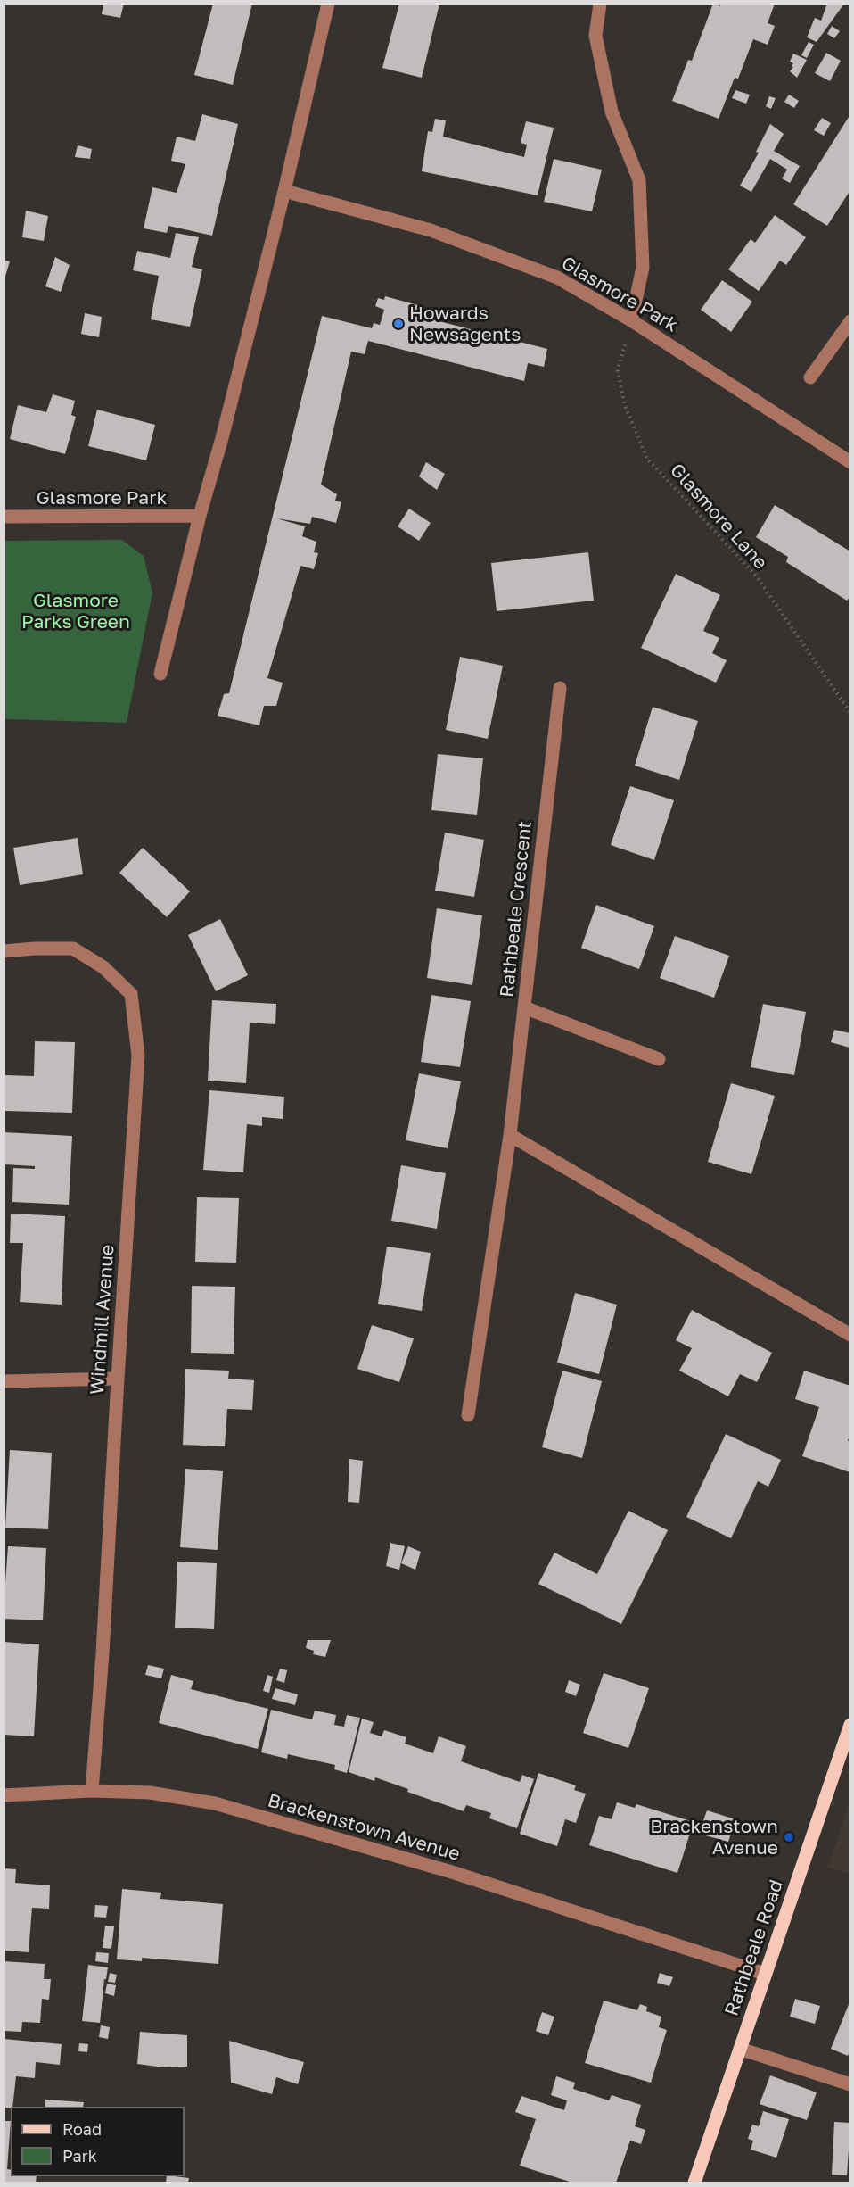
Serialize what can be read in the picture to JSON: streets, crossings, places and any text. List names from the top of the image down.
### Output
{
  "streets": {
    "main road": ["Rathbeale Road"],
    "street": [
      "Glasmore Park",
      "Rathbeale Crescent",
      "Windmill Avenue",
      "Brackenstown Avenue"
    ],
    "path": ["Glasmore Lane"]
  },
  "crossings": [
    ["Glasmore Park", "Glasmore Lane"],
    ["Windmill Avenue", "Brackenstown Avenue"],
    ["Brackenstown Avenue", "Rathbeale Road"]
  ],
  "parks": ["Glasmore Parks Green"],
  "places": ["Howards Newsagents", "Brackenstown Avenue"],
  "legend": ["Road", "Park"]
}
